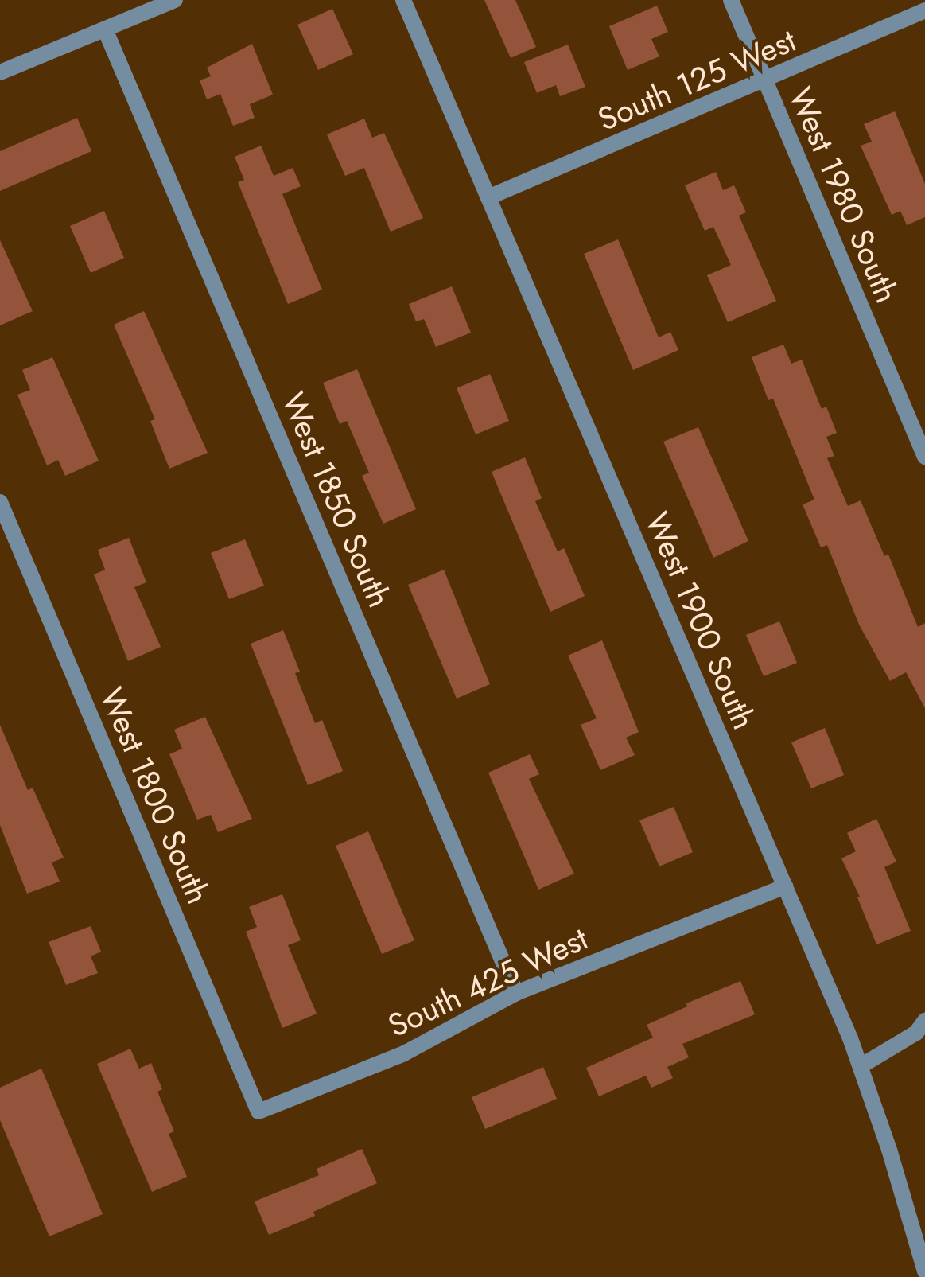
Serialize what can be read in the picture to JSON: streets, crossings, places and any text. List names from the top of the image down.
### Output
{
  "streets": {
    "street": [
      "South 125 West",
      "West 1980 South",
      "West 1850 South",
      "West 1900 South",
      "West 1800 South",
      "South 425 West"
    ]
  },
  "crossings": [
    ["South 125 West", "West 1980 South"],
    ["South 125 West", "West 1900 South"],
    ["West 1850 South", "South 425 West"],
    ["West 1900 South", "South 425 West"],
    ["West 1800 South", "South 425 West"]
  ]
}
